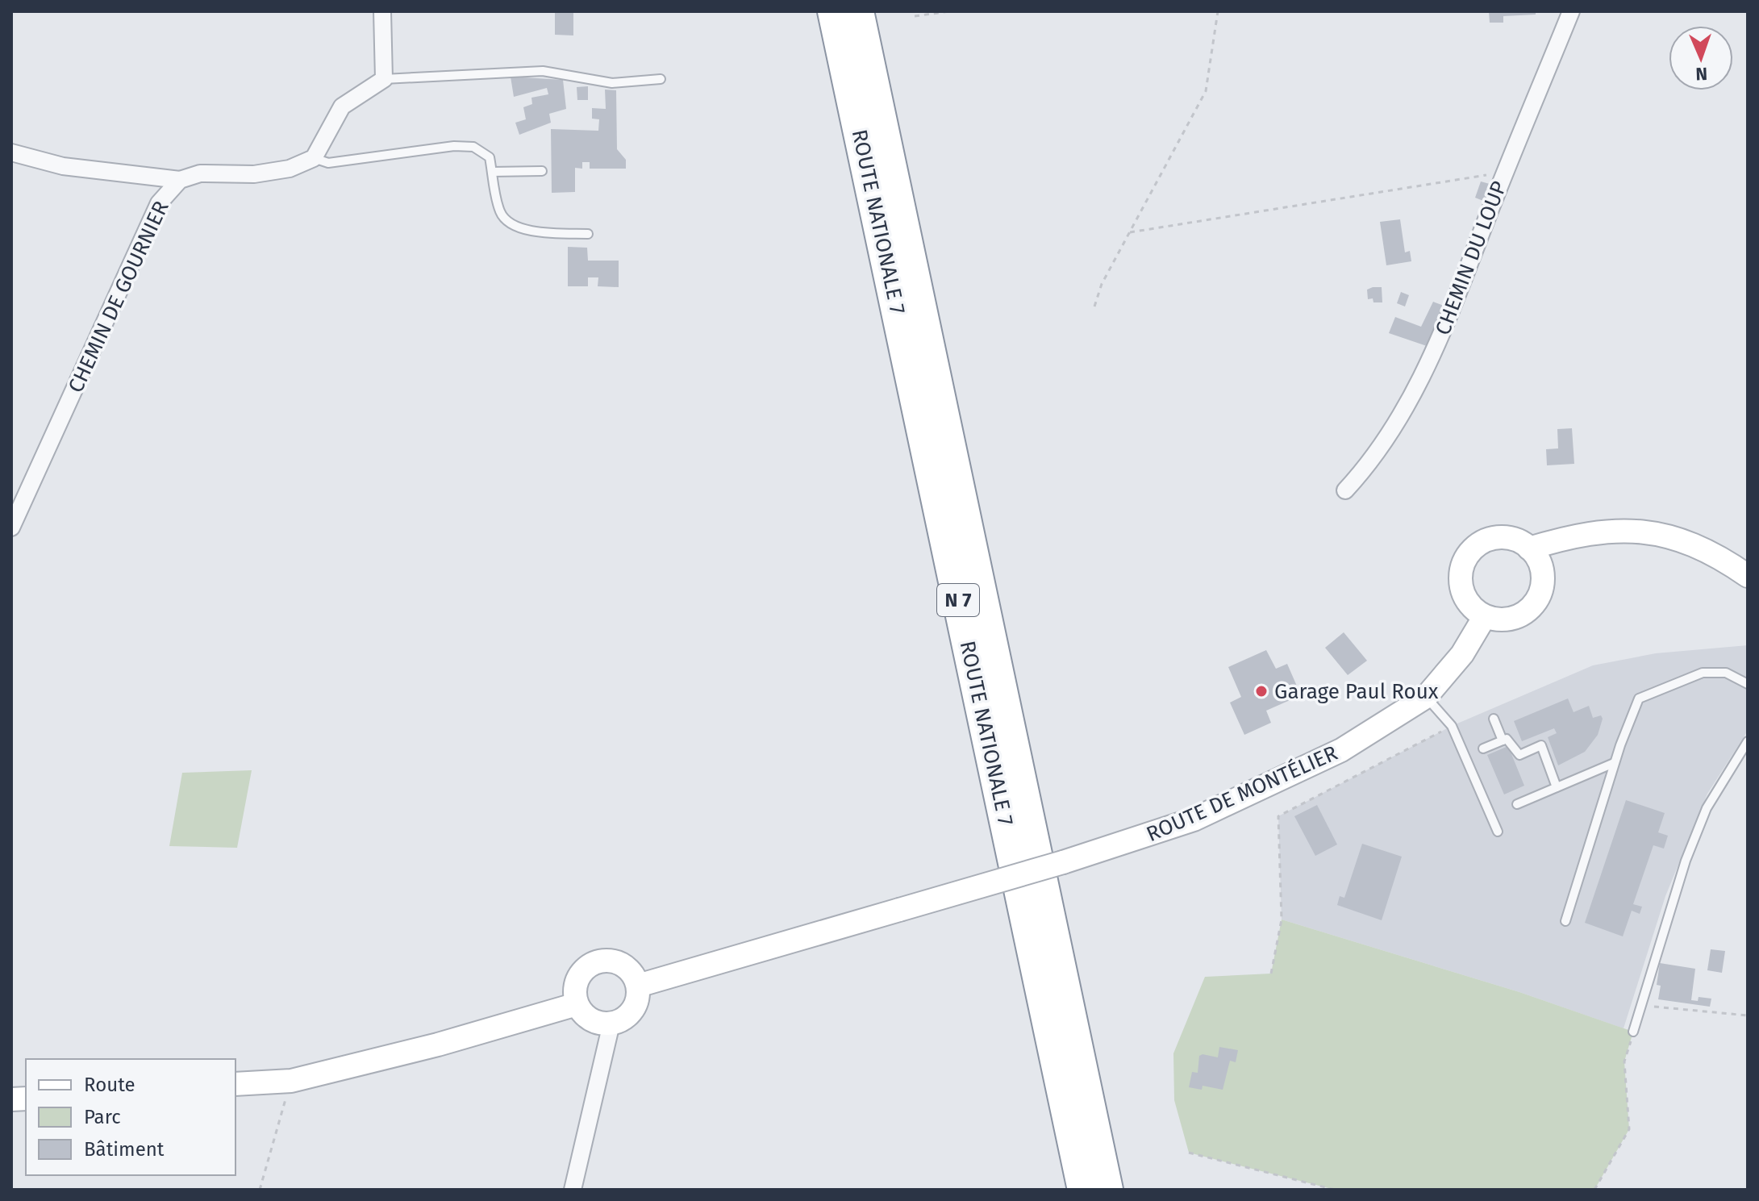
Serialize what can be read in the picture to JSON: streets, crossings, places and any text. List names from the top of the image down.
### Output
{
  "streets": {
    "highway": ["ROUTE NATIONALE 7", "N 7"],
    "main road": ["ROUTE DE MONTÉLIER"],
    "street": ["CHEMIN DU LOUP", "CHEMIN DE GOURNIER"]
  },
  "places": ["Garage Paul Roux"],
  "legend": ["Route", "Parc", "Bâtiment"],
  "north": "bottom"
}
